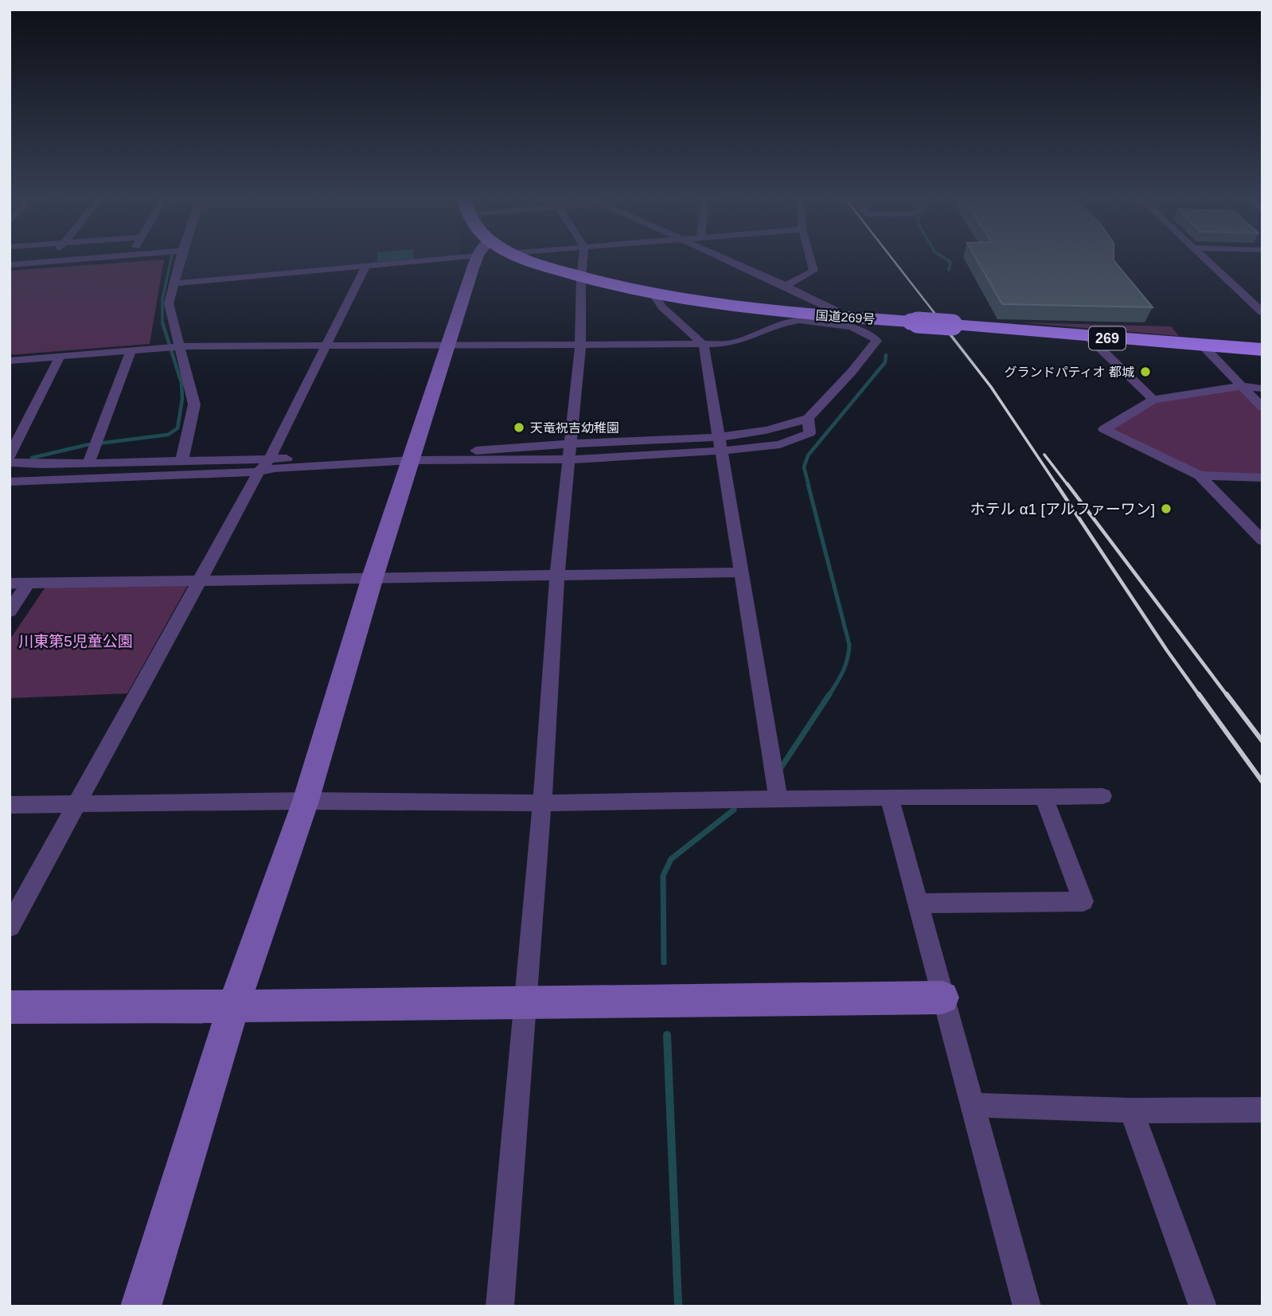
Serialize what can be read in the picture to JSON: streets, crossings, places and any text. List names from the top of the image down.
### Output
{
  "streets": {
    "highway": ["国道269号", "269"]
  },
  "parks": ["川東第5児童公園"],
  "places": ["グランドパティオ 都城", "天竜祝吉幼稚園", "ホテル α1 [アルファーワン]"]
}
